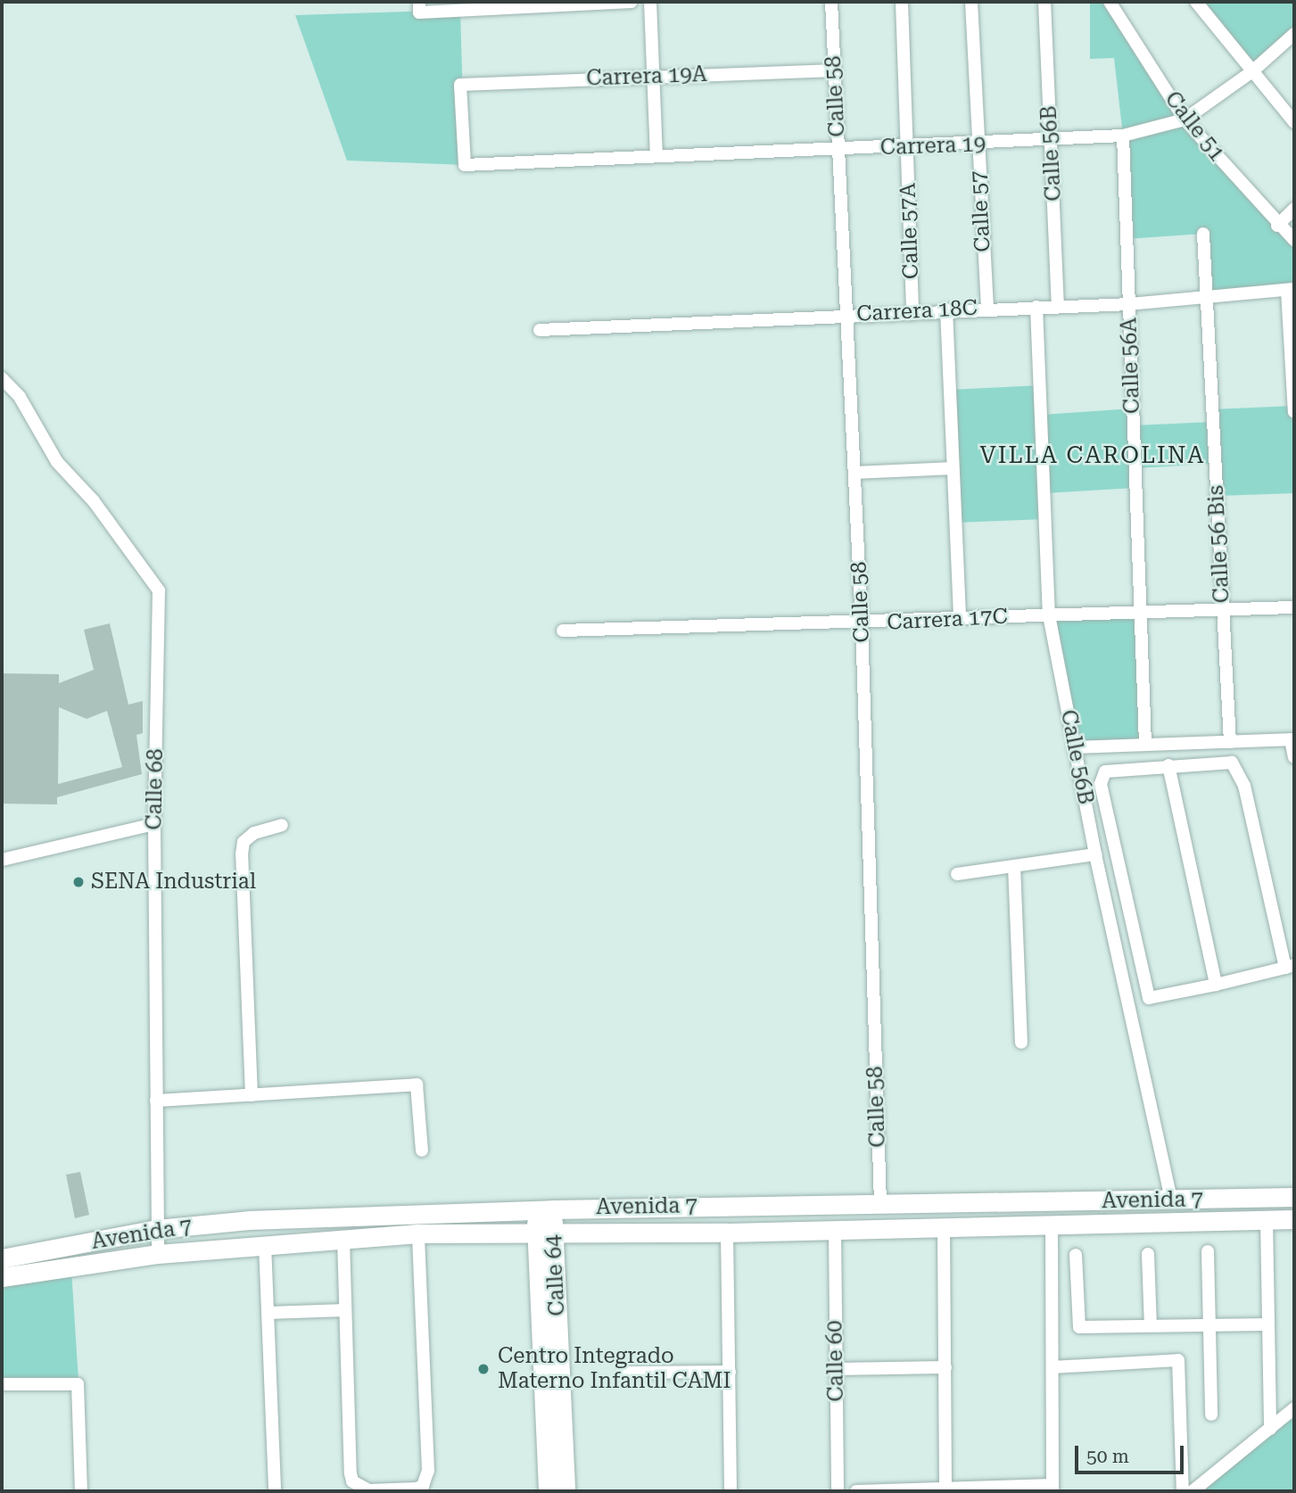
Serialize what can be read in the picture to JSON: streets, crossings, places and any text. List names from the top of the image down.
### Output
{
  "streets": {
    "main road": ["Avenida 7", "Calle 64"],
    "street": [
      "Carrera 19A",
      "Calle 58",
      "Calle 51",
      "Carrera 19",
      "Calle 56B",
      "Calle 57",
      "Calle 57A",
      "Carrera 18C",
      "Calle 56A",
      "Calle 56 Bis",
      "Carrera 17C",
      "Calle 68",
      "Calle 60"
    ]
  },
  "crossings": [
    ["Carrera 19A", "Calle 58"],
    ["Carrera 19A", "Carrera 19"],
    ["Calle 58", "Carrera 19"],
    ["Calle 58", "Carrera 18C"],
    ["Calle 58", "Carrera 17C"],
    ["Calle 58", "Avenida 7"],
    ["Calle 51", "Carrera 19"],
    ["Carrera 19", "Calle 56B"],
    ["Carrera 19", "Calle 57"],
    ["Carrera 19", "Calle 57A"],
    ["Carrera 19", "Calle 56A"],
    ["Calle 56B", "Carrera 18C"],
    ["Calle 56B", "Carrera 17C"],
    ["Calle 56B", "Avenida 7"],
    ["Calle 57", "Carrera 18C"],
    ["Calle 57A", "Carrera 18C"],
    ["Carrera 18C", "Calle 56A"],
    ["Carrera 18C", "Calle 56 Bis"],
    ["Calle 56A", "Carrera 17C"],
    ["Calle 56 Bis", "Carrera 17C"],
    ["Calle 68", "Avenida 7"],
    ["Avenida 7", "Calle 64"],
    ["Avenida 7", "Calle 60"]
  ],
  "districts": ["VILLA CAROLINA"],
  "places": ["SENA Industrial", "Centro Integrado Materno Infantil CAMI"],
  "scale_bar": "50 m"
}
